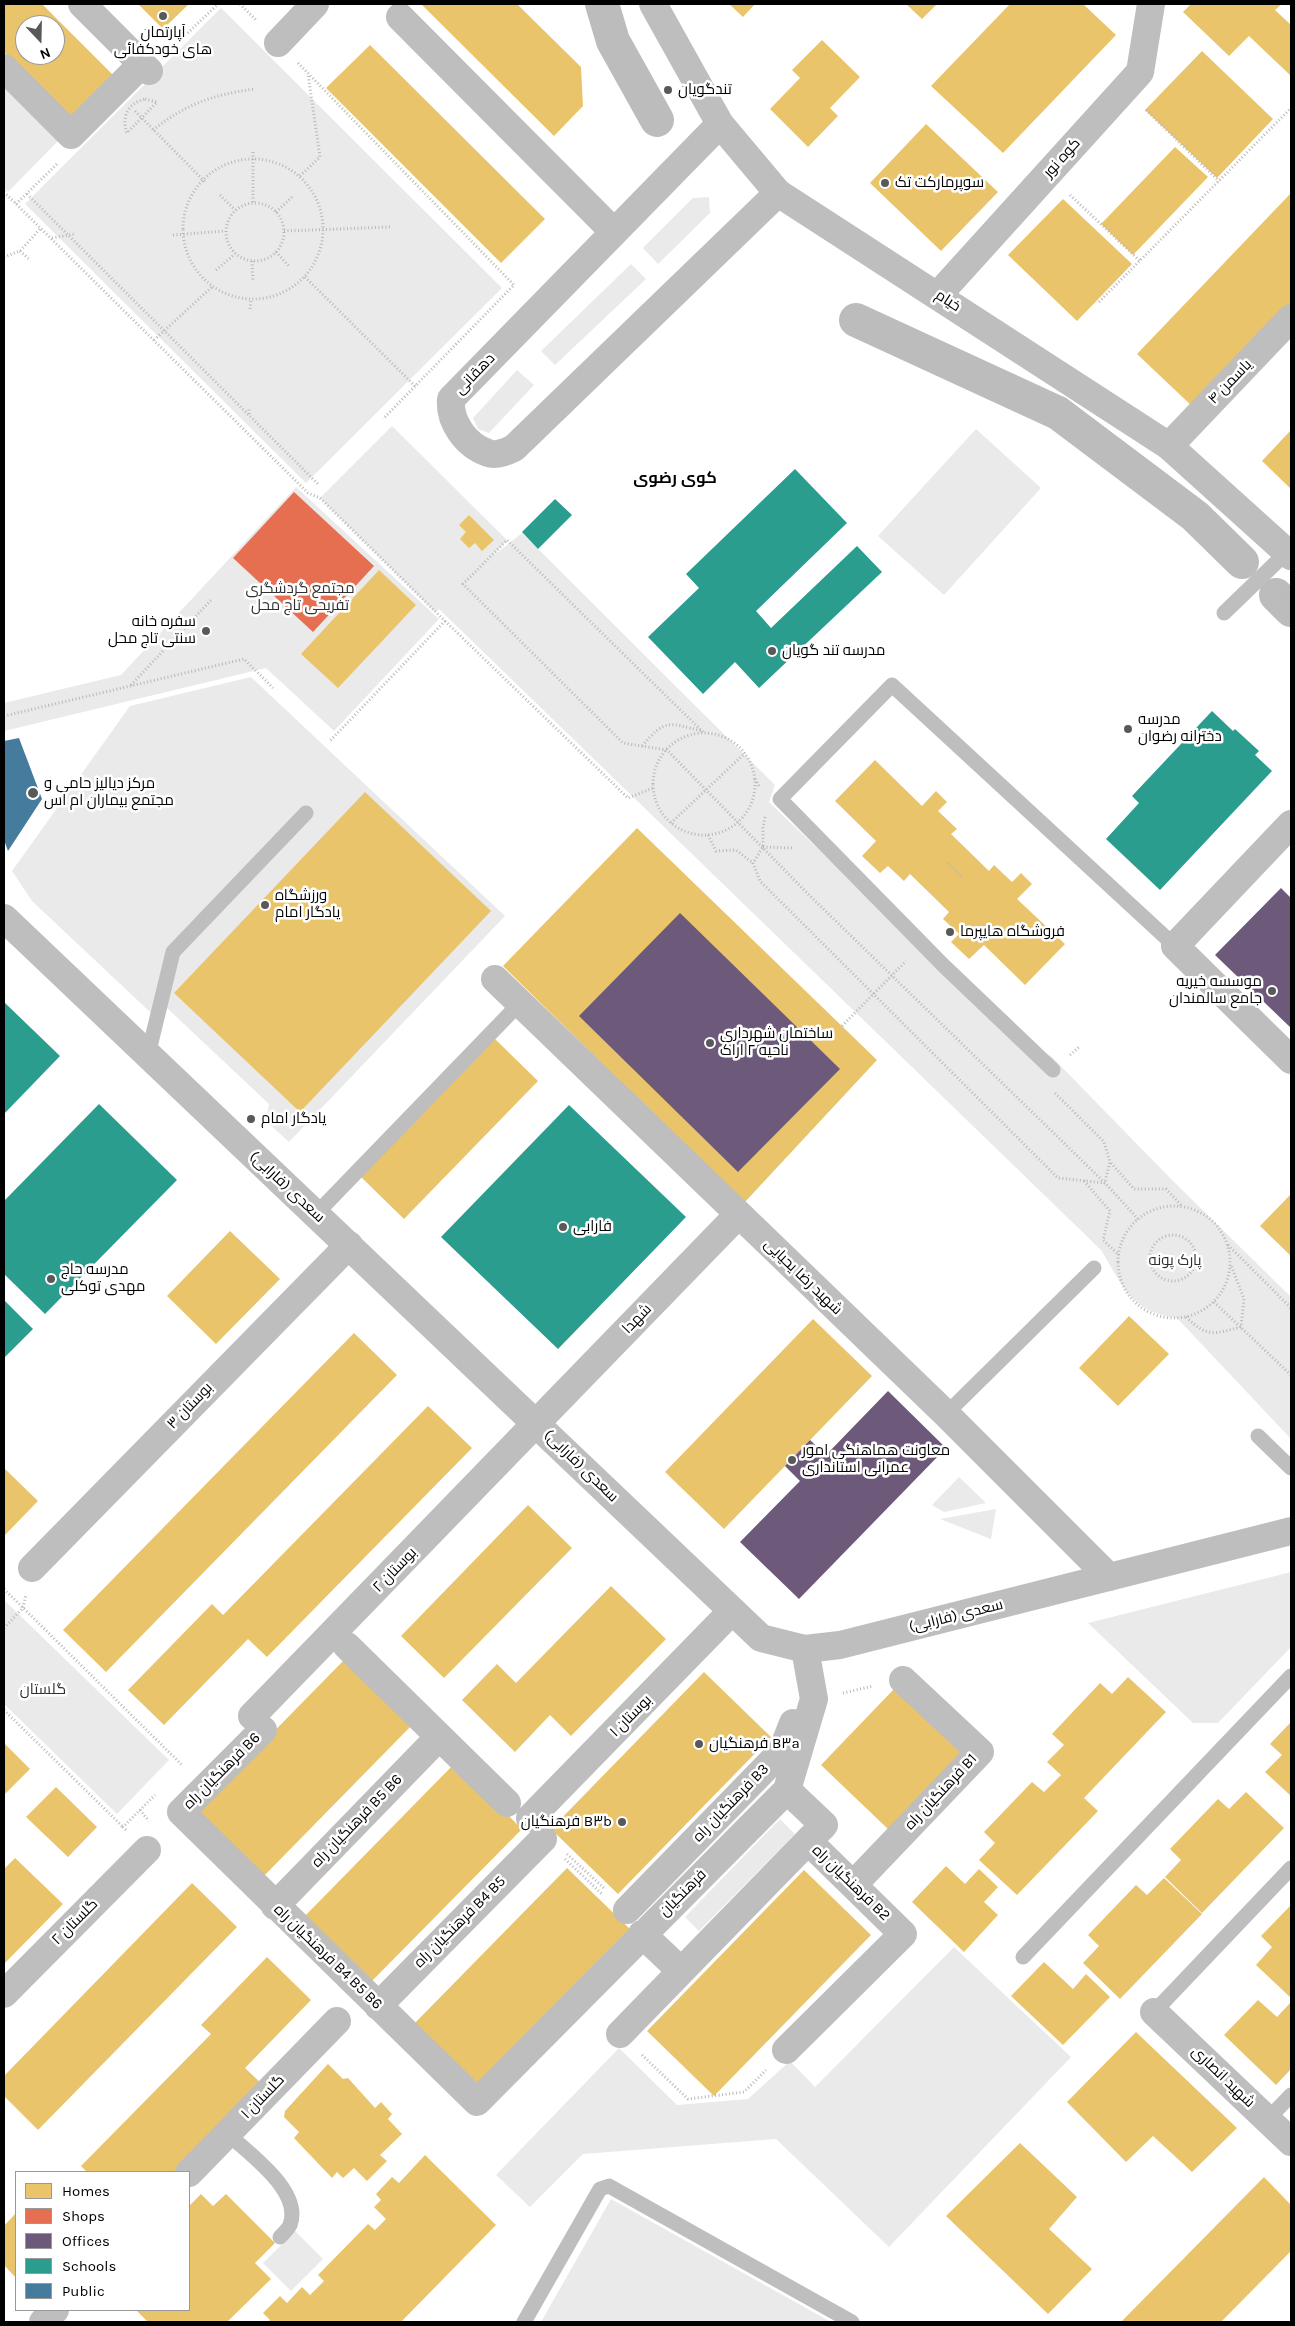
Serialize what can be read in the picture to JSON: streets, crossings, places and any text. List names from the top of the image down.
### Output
{
  "streets": {
    "street": [
      "کوه نور",
      "خیام",
      "دهقانی",
      "یاسمن ۴",
      "سعدی (فارابی)",
      "شهید رضا یحیایی",
      "شهدا",
      "بوستان ۳",
      "بوستان ۲",
      "بوستان ۱",
      "فرهنگیان راه B6",
      "فرهنگیان راه B1",
      "فرهنگیان راه B3",
      "فرهنگیان راه B5 B6",
      "فرهنگیان راه B2",
      "فرهنگیان",
      "گلستان ۲",
      "فرهنگیان راه B4 B5",
      "فرهنگیان راه B4 B5 B6",
      "شهید انصاری",
      "گلستان ۱"
    ]
  },
  "crossings": [
    ["کوه نور", "خیام"],
    ["خیام", "دهقانی"],
    ["خیام", "یاسمن ۴"],
    ["سعدی (فارابی)", "شهید رضا یحیایی"],
    ["سعدی (فارابی)", "شهدا"],
    ["سعدی (فارابی)", "بوستان ۳"],
    ["سعدی (فارابی)", "بوستان ۲"],
    ["سعدی (فارابی)", "بوستان ۱"],
    ["سعدی (فارابی)", "فرهنگیان"],
    ["شهید رضا یحیایی", "شهدا"],
    ["شهدا", "بوستان ۲"],
    ["بوستان ۲", "فرهنگیان راه B6"],
    ["بوستان ۱", "فرهنگیان راه B4 B5"],
    ["فرهنگیان راه B6", "فرهنگیان راه B4 B5 B6"],
    ["فرهنگیان راه B1", "فرهنگیان راه B2"],
    ["فرهنگیان راه B3", "فرهنگیان"],
    ["فرهنگیان راه B5 B6", "فرهنگیان راه B4 B5 B6"],
    ["فرهنگیان", "فرهنگیان راه B4 B5 B6"],
    ["فرهنگیان راه B4 B5", "فرهنگیان راه B4 B5 B6"]
  ],
  "districts": ["کوی رضوی"],
  "parks": ["مجتمع گردشگری تفریحی تاج محل", "پارک پونه", "گلستان"],
  "places": [
    "آپارتمان های خودکفائی",
    "تندگویان",
    "سوپرمارکت تک",
    "سفره خانه سنتی تاج محل",
    "مدرسه تند گویان",
    "مدرسه دخترانه رضوان",
    "مرکز دیالیز حامی و مجتمع بیماران ام اس",
    "ورزشگاه یادگار امام",
    "فروشگاه هایپرما",
    "موسسه خیریه جامع سالمندان",
    "ساختمان شهرداری ناحیه ۲ اراک",
    "یادگار امام",
    "فارابی",
    "مدرسه حاج مهدی توکلی",
    "معاونت هماهنگی امور عمرانی استانداری",
    "فرهنگیان B۳a",
    "فرهنگیان B۳b"
  ],
  "legend": [
    "Homes",
    "Shops",
    "Offices",
    "Schools",
    "Public"
  ],
  "north": "bottom"
}
